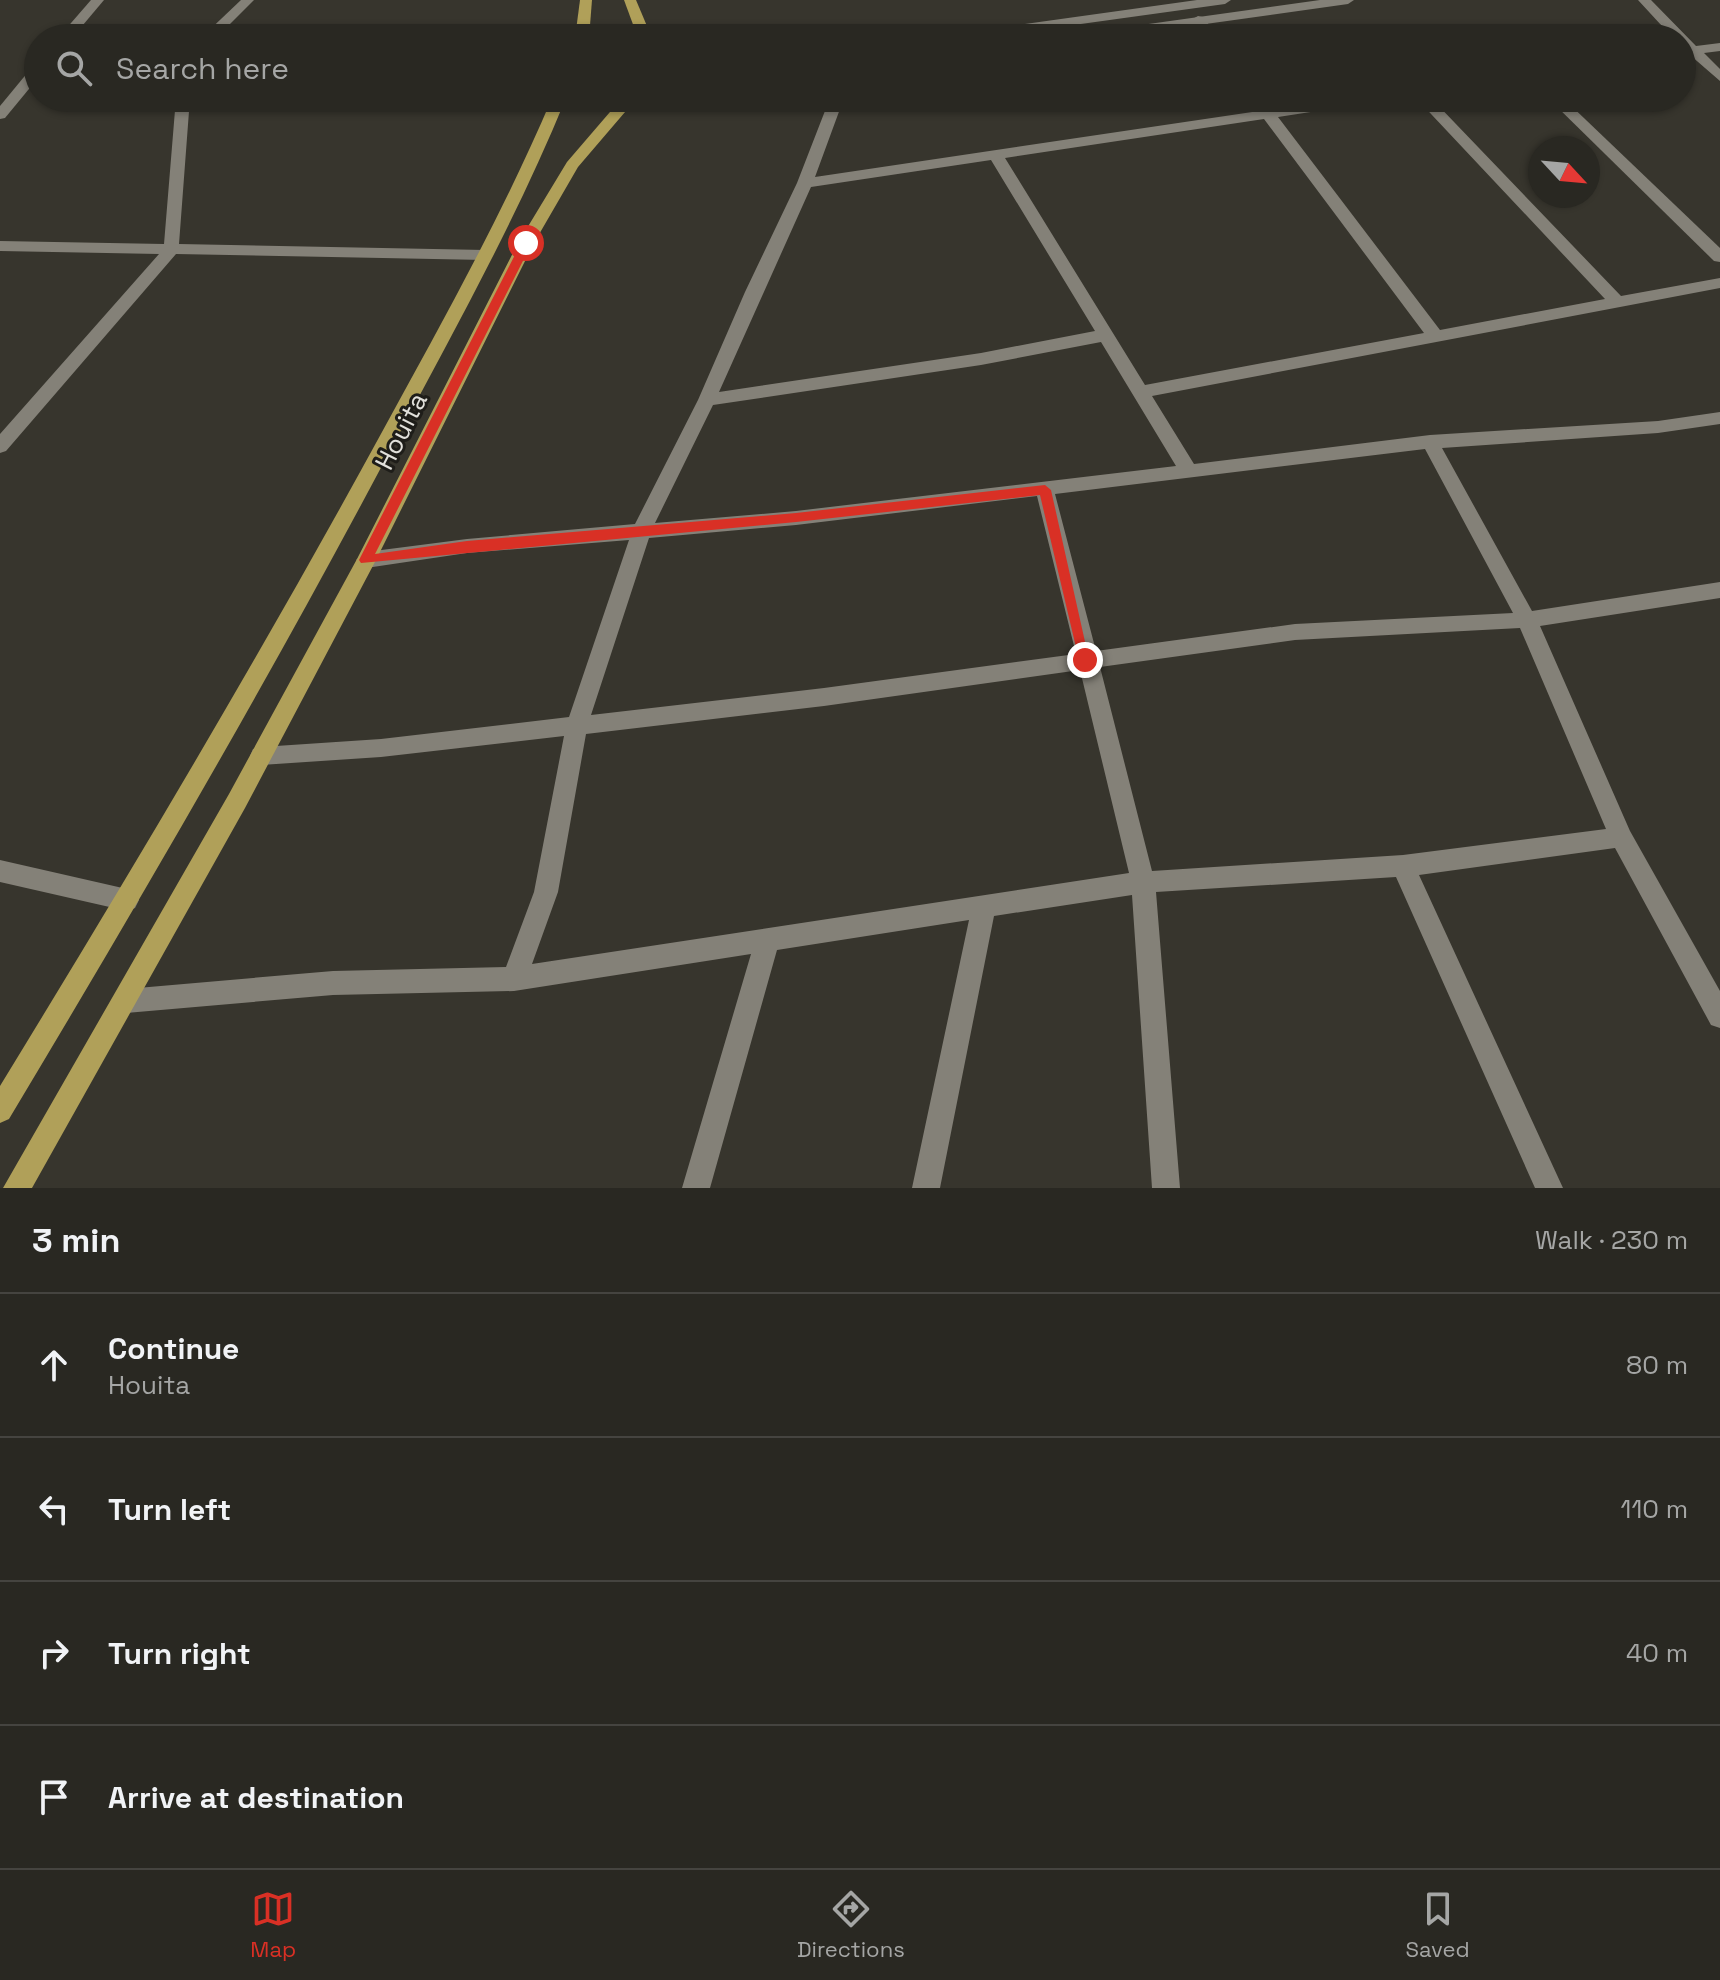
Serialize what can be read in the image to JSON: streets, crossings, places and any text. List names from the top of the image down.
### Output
{
  "streets": {
    "main road": ["Houita"]
  },
  "north": "bottom right",
  "page": {
    "search": "Search here",
    "heading": ["3 min", "Walk · 230 m"],
    "list": [
      ["Continue", "Houita", "80 m"],
      ["Turn left", "110 m"],
      ["Turn right", "40 m"],
      "Arrive at destination"
    ],
    "nav": ["Map", "Directions", "Saved"]
  }
}
